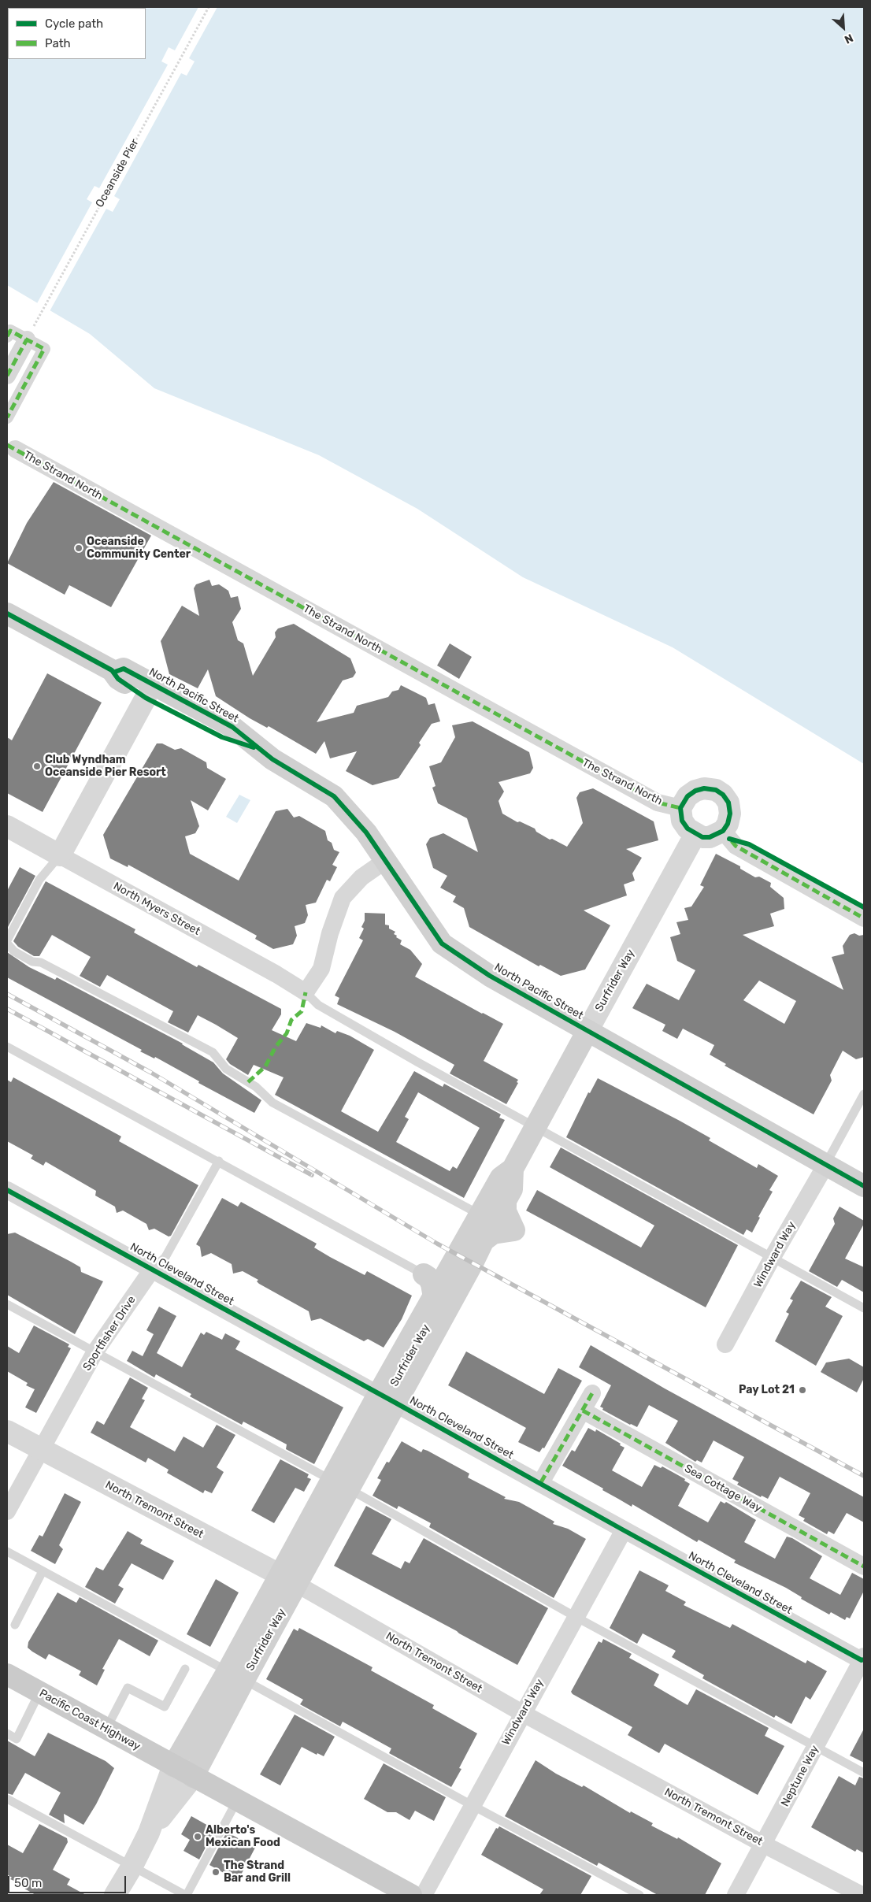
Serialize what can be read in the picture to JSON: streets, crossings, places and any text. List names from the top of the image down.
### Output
{
  "streets": {
    "main road": ["North Pacific Street", "Surfrider Way", "Pacific Coast Highway"],
    "street": [
      "The Strand North",
      "North Myers Street",
      "Windward Way",
      "North Cleveland Street",
      "Sportfisher Drive",
      "Sea Cottage Way",
      "North Tremont Street",
      "Neptune Way"
    ],
    "path": ["Oceanside Pier"]
  },
  "crossings": [
    ["The Strand North", "Surfrider Way"],
    ["North Pacific Street", "Surfrider Way"],
    ["North Pacific Street", "Windward Way"],
    ["Surfrider Way", "North Cleveland Street"],
    ["Surfrider Way", "North Tremont Street"],
    ["Surfrider Way", "Pacific Coast Highway"],
    ["Windward Way", "North Cleveland Street"],
    ["Windward Way", "North Tremont Street"],
    ["North Cleveland Street", "Sportfisher Drive"],
    ["North Cleveland Street", "Neptune Way"],
    ["Sportfisher Drive", "North Tremont Street"],
    ["North Tremont Street", "Neptune Way"]
  ],
  "places": [
    "Oceanside Community Center",
    "Club Wyndham Oceanside Pier Resort",
    "Pay Lot 21",
    "Alberto's Mexican Food",
    "The Strand Bar and Grill"
  ],
  "legend": ["Cycle path", "Path"],
  "scale_bar": "50 m",
  "north": "bottom right"
}
